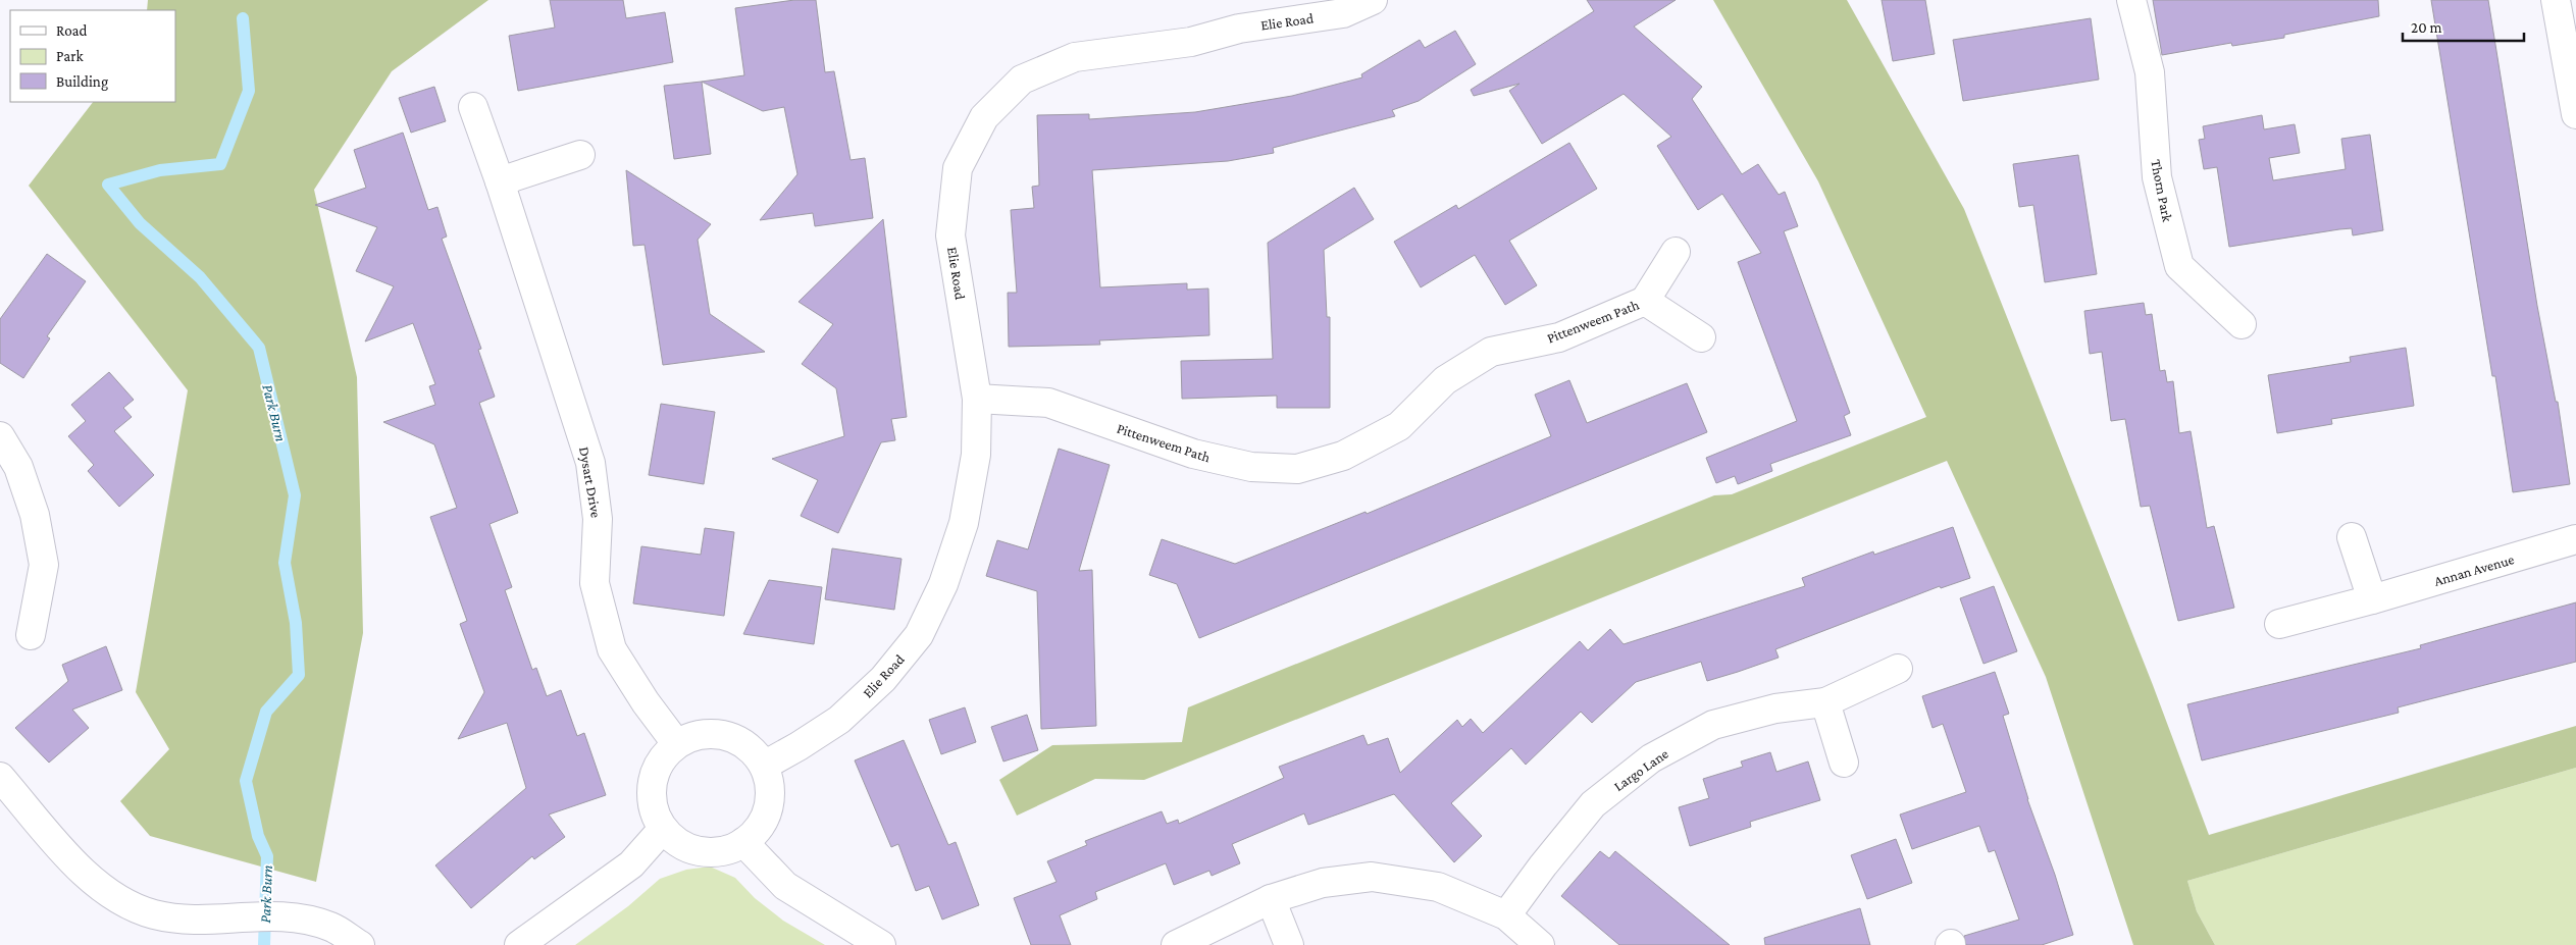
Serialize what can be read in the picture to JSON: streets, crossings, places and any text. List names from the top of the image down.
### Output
{
  "streets": {
    "street": [
      "Elie Road",
      "Thorn Park",
      "Pittenweem Path",
      "Dysart Drive",
      "Annan Avenue",
      "Largo Lane"
    ]
  },
  "crossings": [
    ["Elie Road", "Pittenweem Path"],
    ["Elie Road", "Dysart Drive"]
  ],
  "water": ["Park Burn"],
  "legend": ["Road", "Park", "Building"],
  "scale_bar": "20 m"
}
